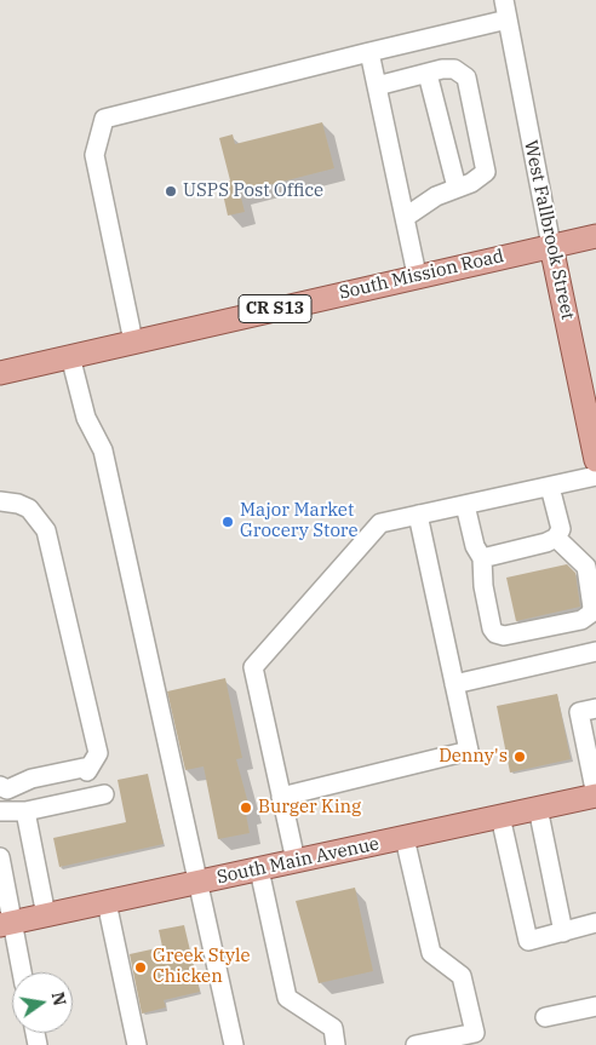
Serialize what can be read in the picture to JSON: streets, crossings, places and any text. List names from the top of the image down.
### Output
{
  "streets": {
    "main road": [
      "West Fallbrook Street",
      "South Mission Road",
      "CR S13",
      "South Main Avenue"
    ]
  },
  "crossings": [
    ["West Fallbrook Street", "South Mission Road"]
  ],
  "places": [
    "USPS Post Office",
    "Major Market Grocery Store",
    "Denny's",
    "Burger King",
    "Greek Style Chicken"
  ],
  "north": "right"
}
